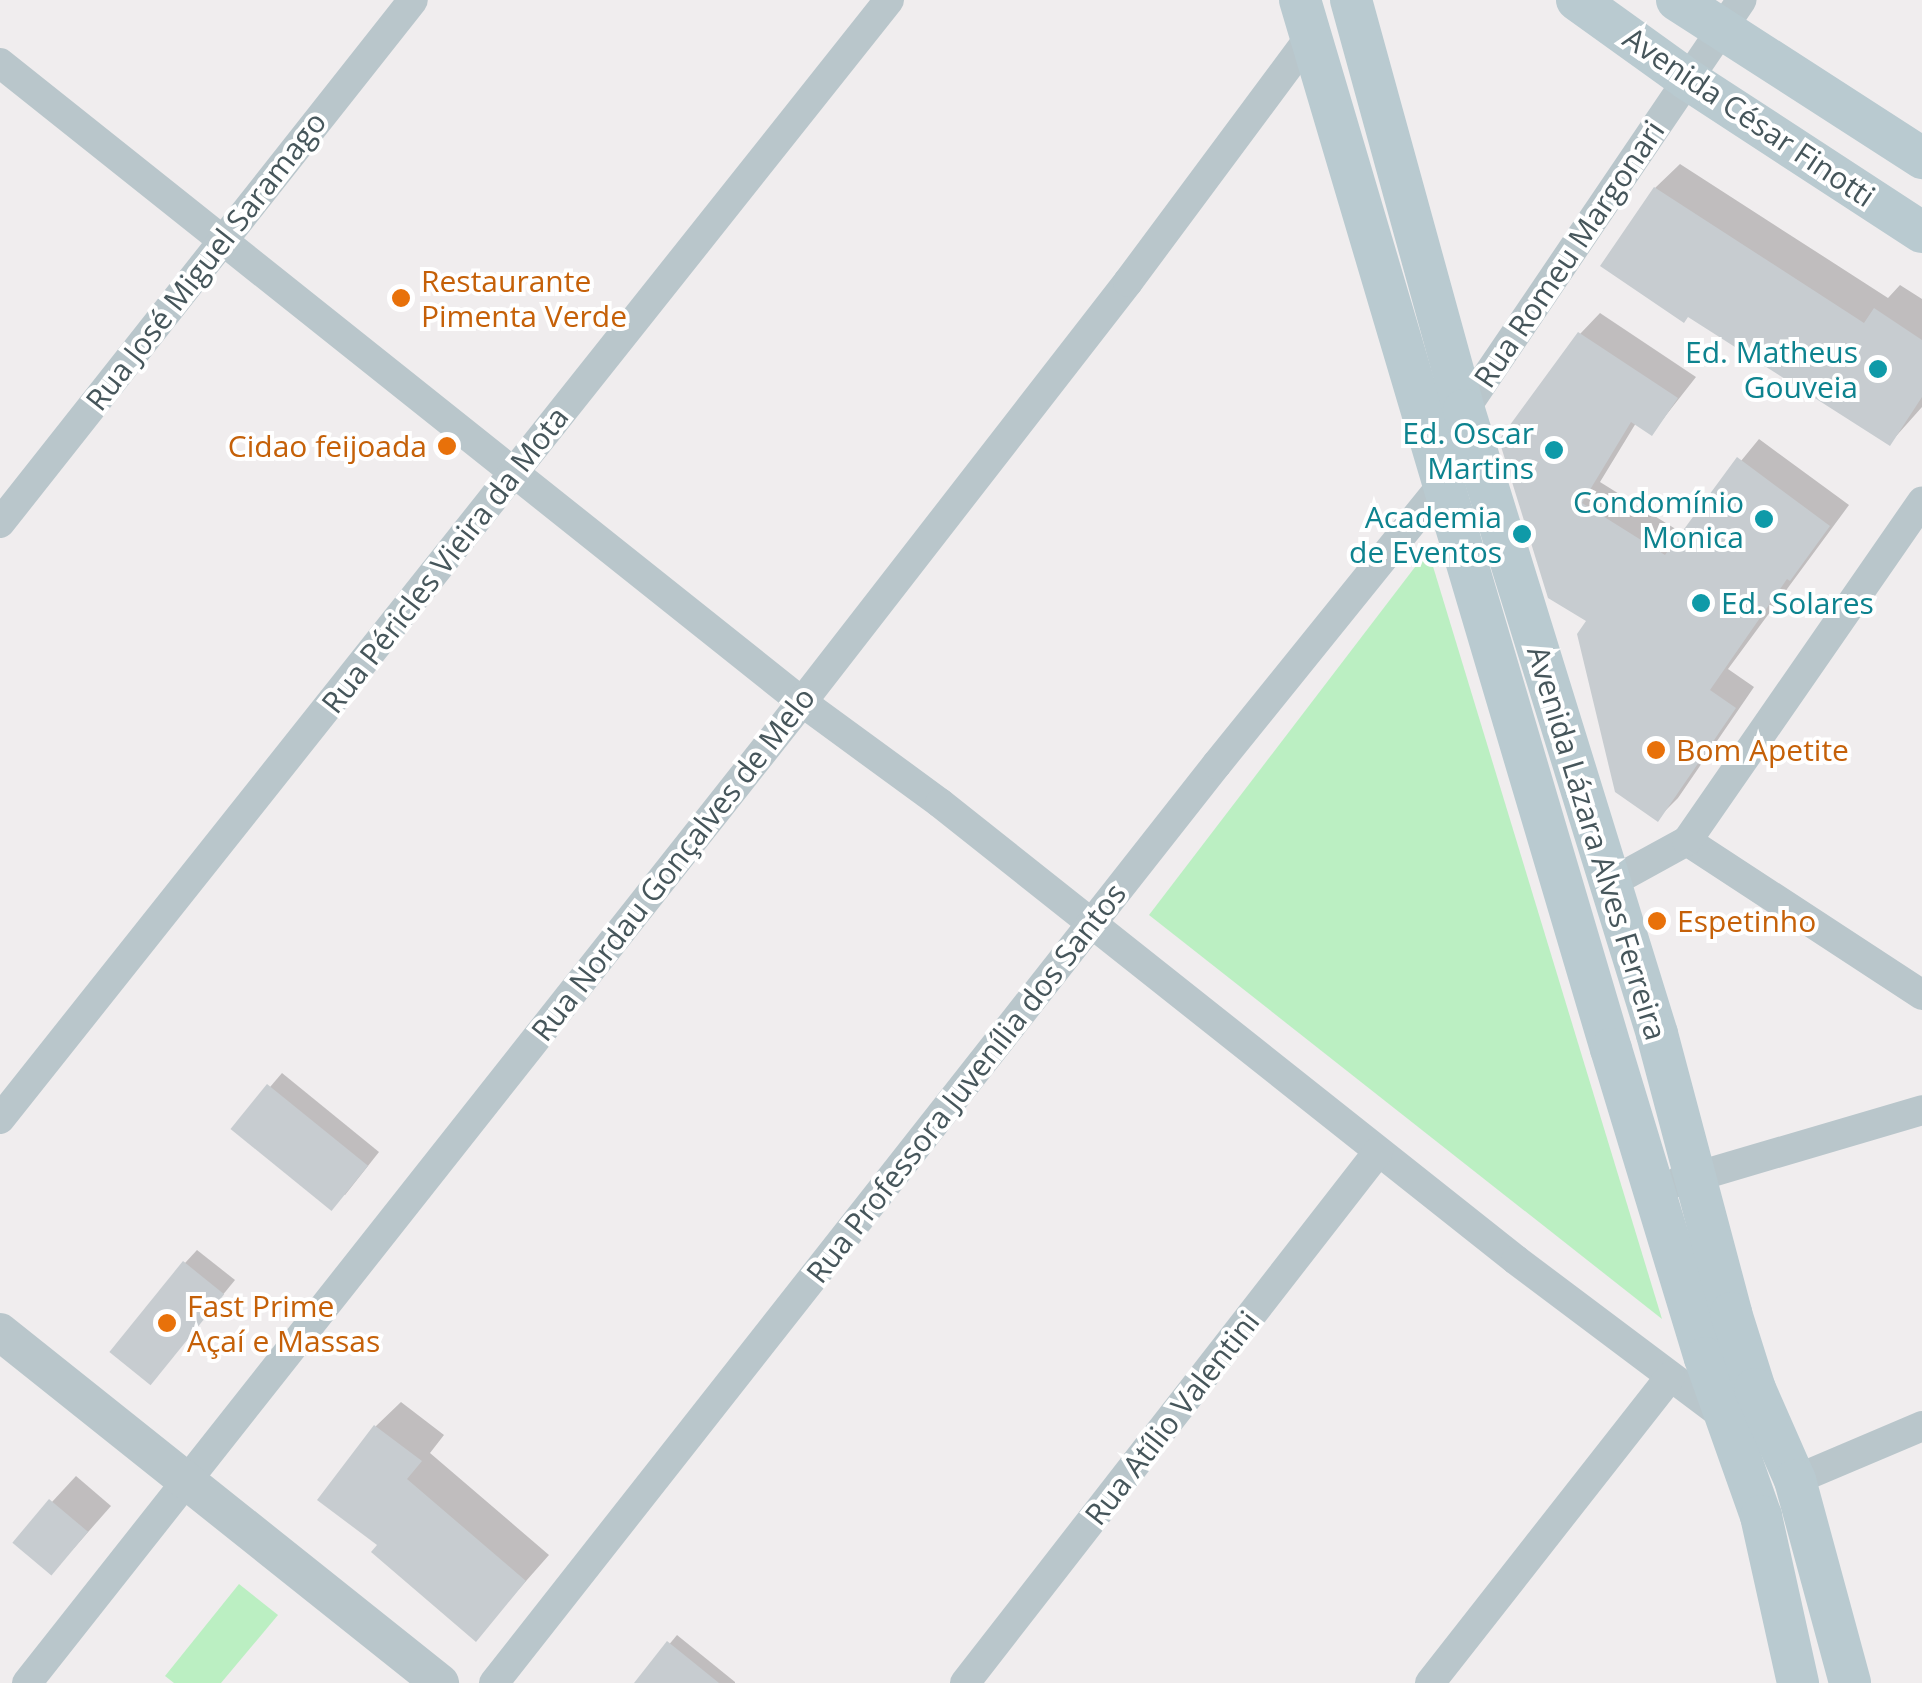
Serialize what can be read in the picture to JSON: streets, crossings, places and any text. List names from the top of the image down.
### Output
{
  "streets": {
    "main road": ["Avenida César Finotti", "Avenida Lázara Alves Ferreira"],
    "street": [
      "Rua Romeu Margonari",
      "Rua José Miguel Saramago",
      "Rua Péricles Vieira da Mota",
      "Rua Nordau Gonçalves de Melo",
      "Rua Professora Juvenília dos Santos",
      "Rua Atílio Valentini"
    ]
  },
  "crossings": [
    ["Avenida César Finotti", "Rua Romeu Margonari"],
    ["Rua Romeu Margonari", "Avenida Lázara Alves Ferreira"],
    ["Avenida Lázara Alves Ferreira", "Rua Nordau Gonçalves de Melo"],
    ["Avenida Lázara Alves Ferreira", "Rua Professora Juvenília dos Santos"]
  ],
  "places": [
    "Restaurante Pimenta Verde",
    "Ed. Matheus Gouveia",
    "Cidao feijoada",
    "Ed. Oscar Martins",
    "Condomínio Monica",
    "Academia de Eventos",
    "Ed. Solares",
    "Bom Apetite",
    "Espetinho",
    "Fast Prime Açaí e Massas"
  ]
}
